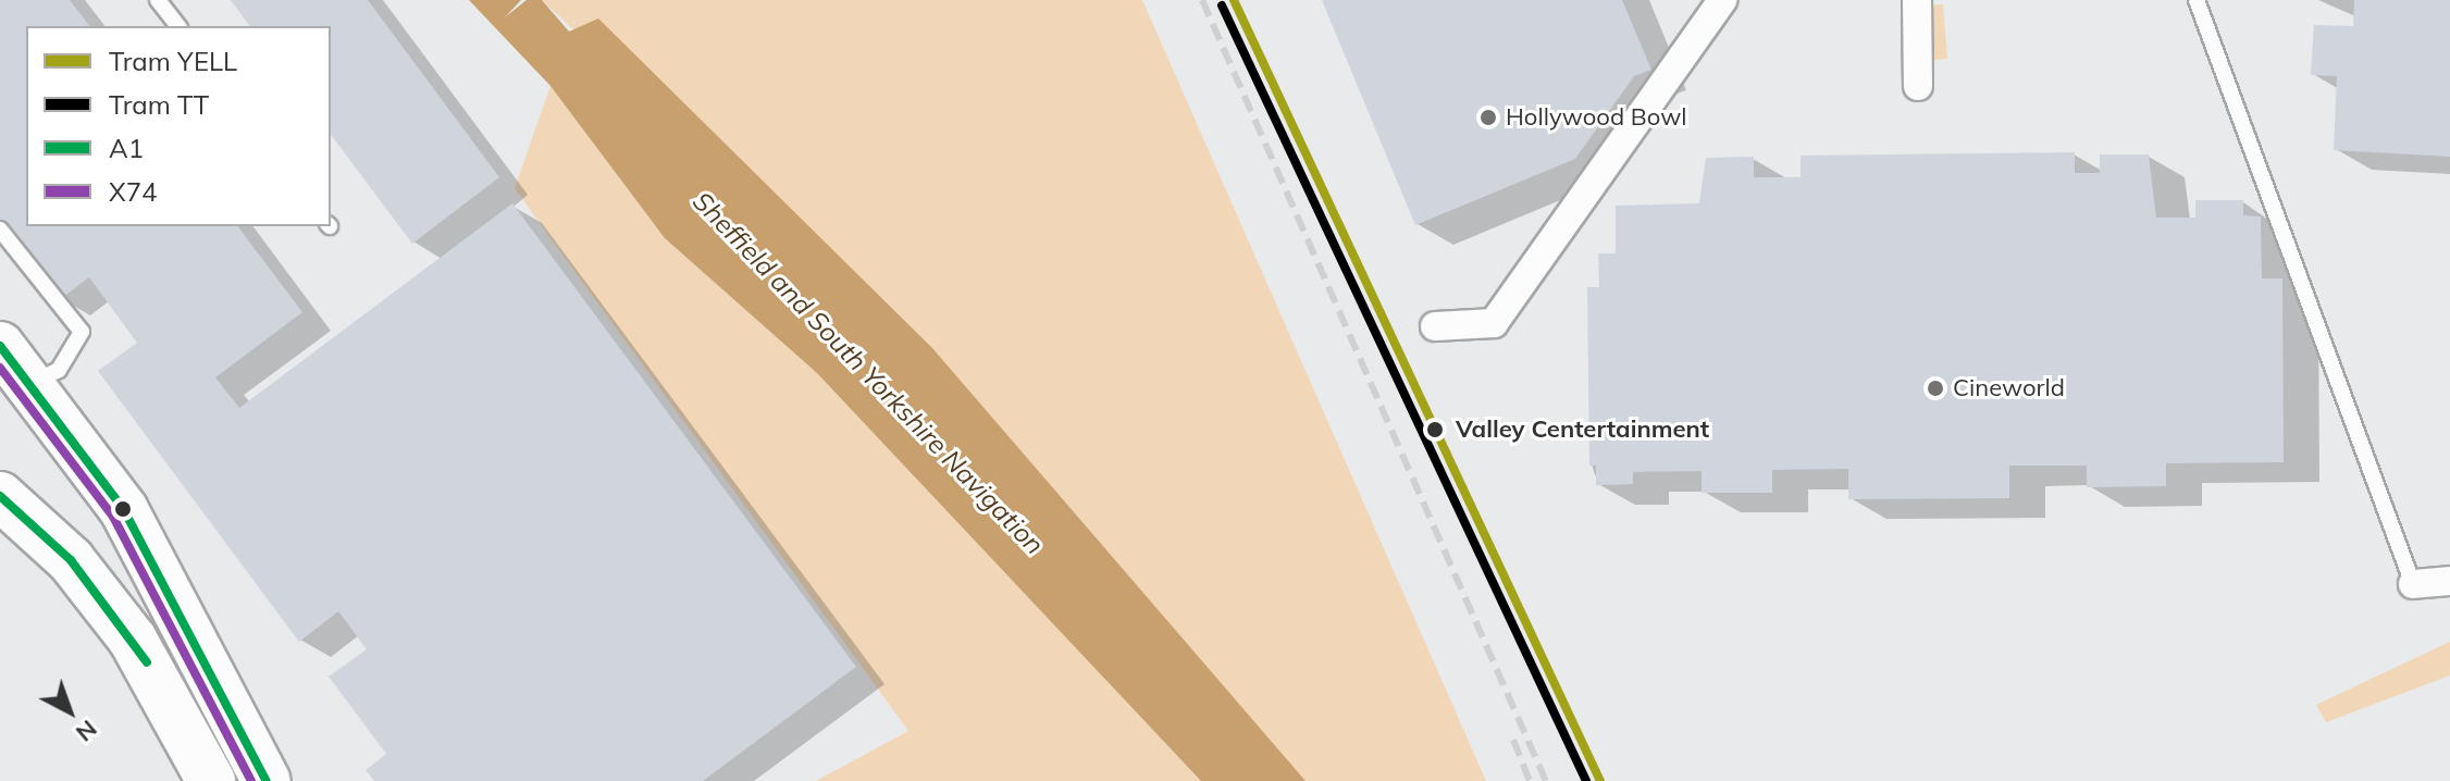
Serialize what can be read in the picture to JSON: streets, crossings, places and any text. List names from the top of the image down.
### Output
{
  "water": ["Sheffield and South Yorkshire Navigation"],
  "places": ["Hollywood Bowl", "Cineworld", "Valley Centertainment"],
  "lines": [
    "tram line YELL",
    "tram line TT",
    "transit line A1",
    "transit line X74"
  ],
  "legend": [
    "Tram YELL",
    "Tram TT",
    "A1",
    "X74"
  ],
  "north": "bottom right"
}
